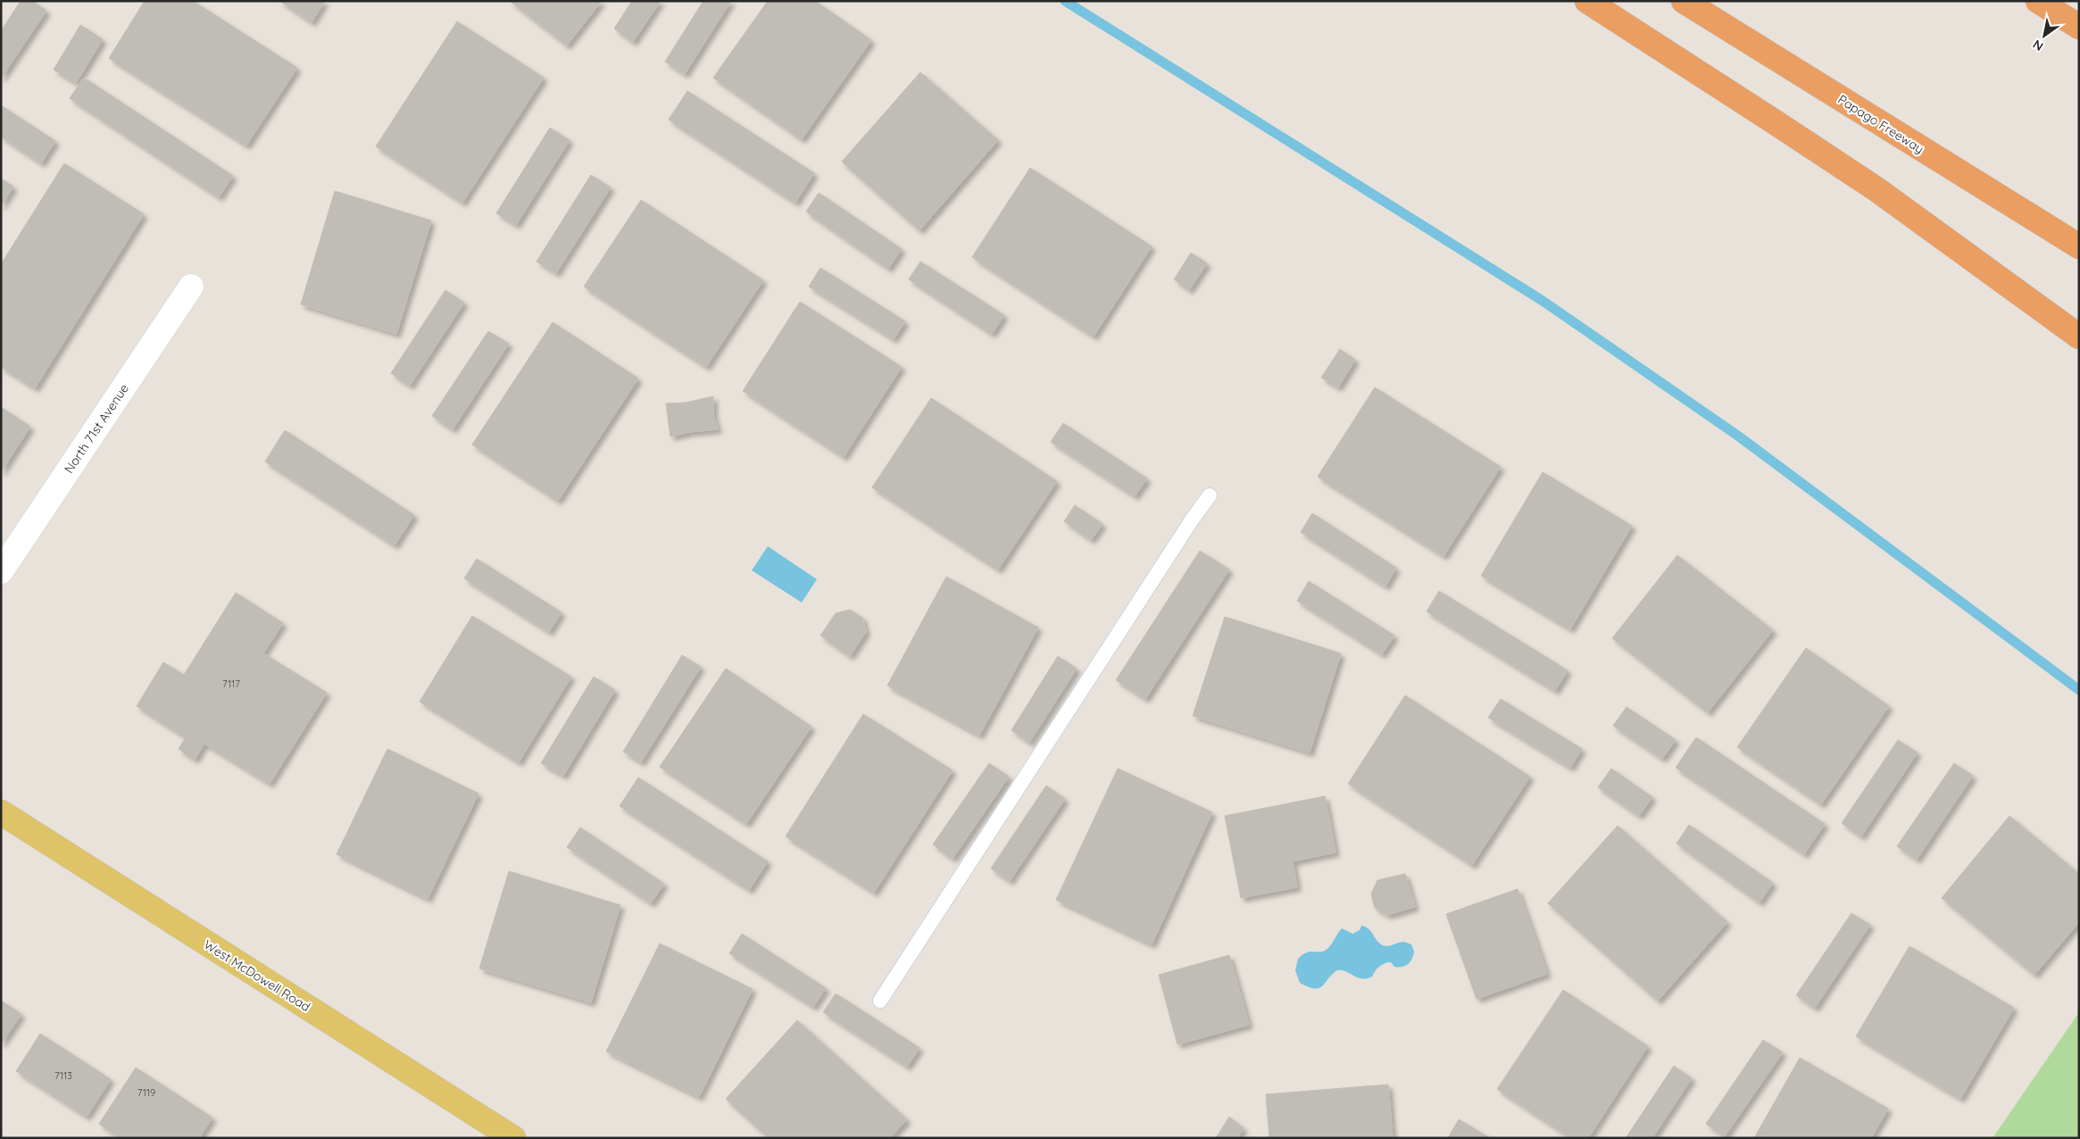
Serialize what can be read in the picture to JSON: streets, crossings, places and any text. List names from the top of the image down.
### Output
{
  "streets": {
    "highway": ["Papago Freeway"],
    "main road": ["West McDowell Road"],
    "street": ["North 71st Avenue"]
  },
  "house_numbers": ["7117", "7113", "7119"],
  "north": "bottom left"
}
